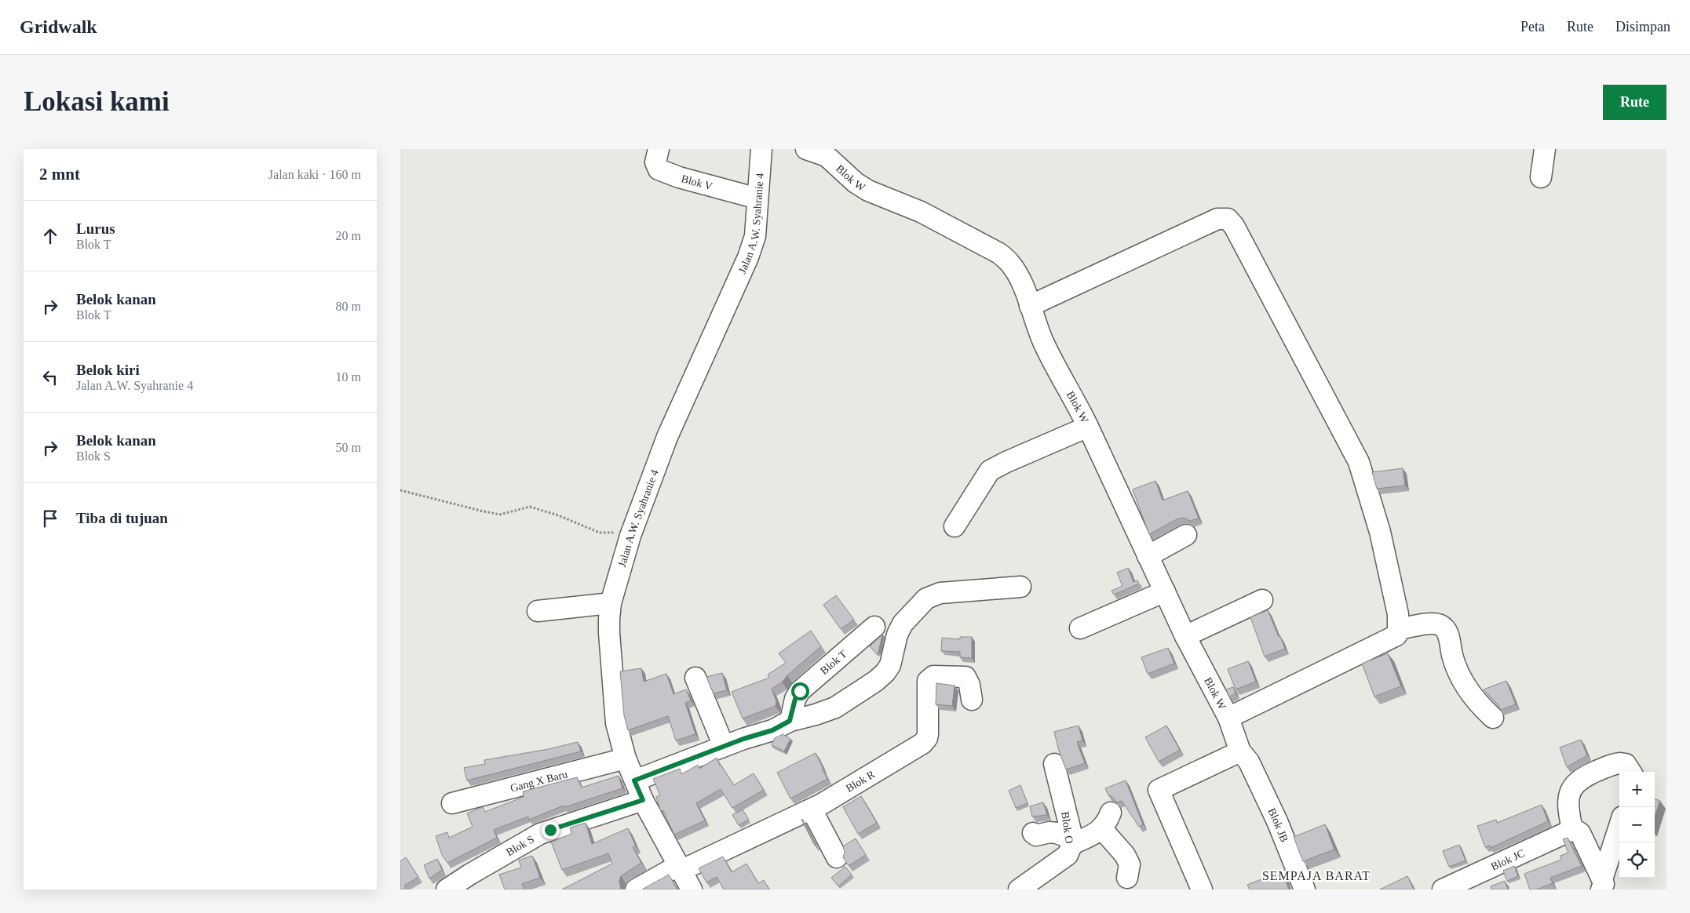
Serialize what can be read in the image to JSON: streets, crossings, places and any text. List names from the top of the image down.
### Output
{
  "streets": {
    "street": [
      "Blok W",
      "Blok V",
      "Jalan A.W. Syahranie 4",
      "Blok T",
      "Gang X Baru",
      "Blok R",
      "Blok JB",
      "Blok O",
      "Blok S",
      "Blok JC"
    ]
  },
  "crossings": [
    ["Blok W", "Blok JB"],
    ["Blok V", "Jalan A.W. Syahranie 4"],
    ["Jalan A.W. Syahranie 4", "Gang X Baru"],
    ["Jalan A.W. Syahranie 4", "Blok R"],
    ["Jalan A.W. Syahranie 4", "Blok S"]
  ],
  "districts": ["SEMPAJA BARAT"],
  "page": {
    "header": "Gridwalk",
    "nav": ["Peta", "Rute", "Disimpan"],
    "buttons": "Rute",
    "title": "Lokasi kami",
    "heading": ["2 mnt", "Jalan kaki · 160 m"],
    "list": [
      ["Lurus", "Blok T", "20 m"],
      ["Belok kanan", "Blok T", "80 m"],
      ["Belok kiri", "Jalan A.W. Syahranie 4", "10 m"],
      ["Belok kanan", "Blok S", "50 m"],
      "Tiba di tujuan"
    ],
    "map_buttons": ["+", "−"]
  }
}
